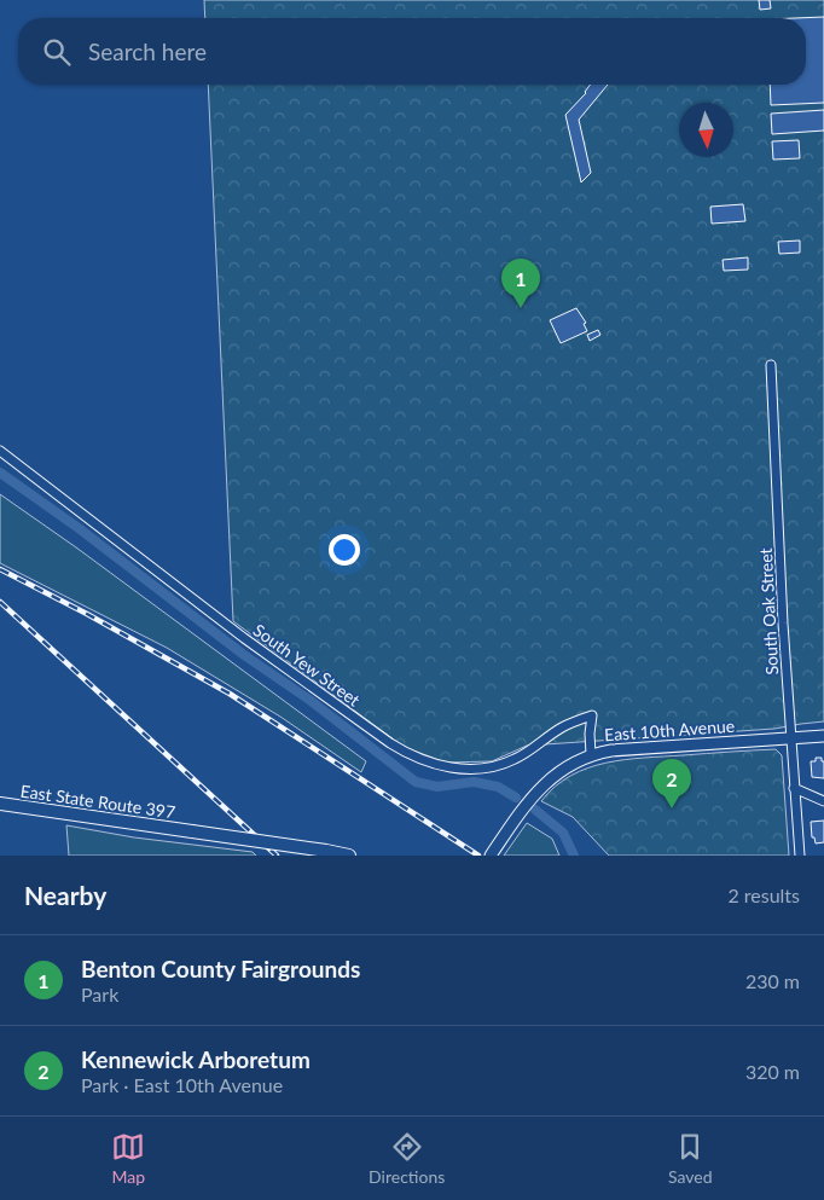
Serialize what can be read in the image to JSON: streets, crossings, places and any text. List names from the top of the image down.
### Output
{
  "streets": {
    "main road": ["East State Route 397"],
    "street": ["South Oak Street", "South Yew Street", "East 10th Avenue"]
  },
  "crossings": [
    ["South Oak Street", "East 10th Avenue"],
    ["South Yew Street", "East 10th Avenue"]
  ],
  "north": "bottom",
  "page": {
    "search": "Search here",
    "pins": ["1", "2"],
    "heading": ["Nearby", "2 results"],
    "list": [
      {
        "mark": "1",
        "name": "Benton County Fairgrounds",
        "note": "Park",
        "value": "230 m"
      },
      {
        "mark": "2",
        "name": "Kennewick Arboretum",
        "note": "Park · East 10th Avenue",
        "value": "320 m"
      }
    ],
    "nav": ["Map", "Directions", "Saved"]
  }
}
